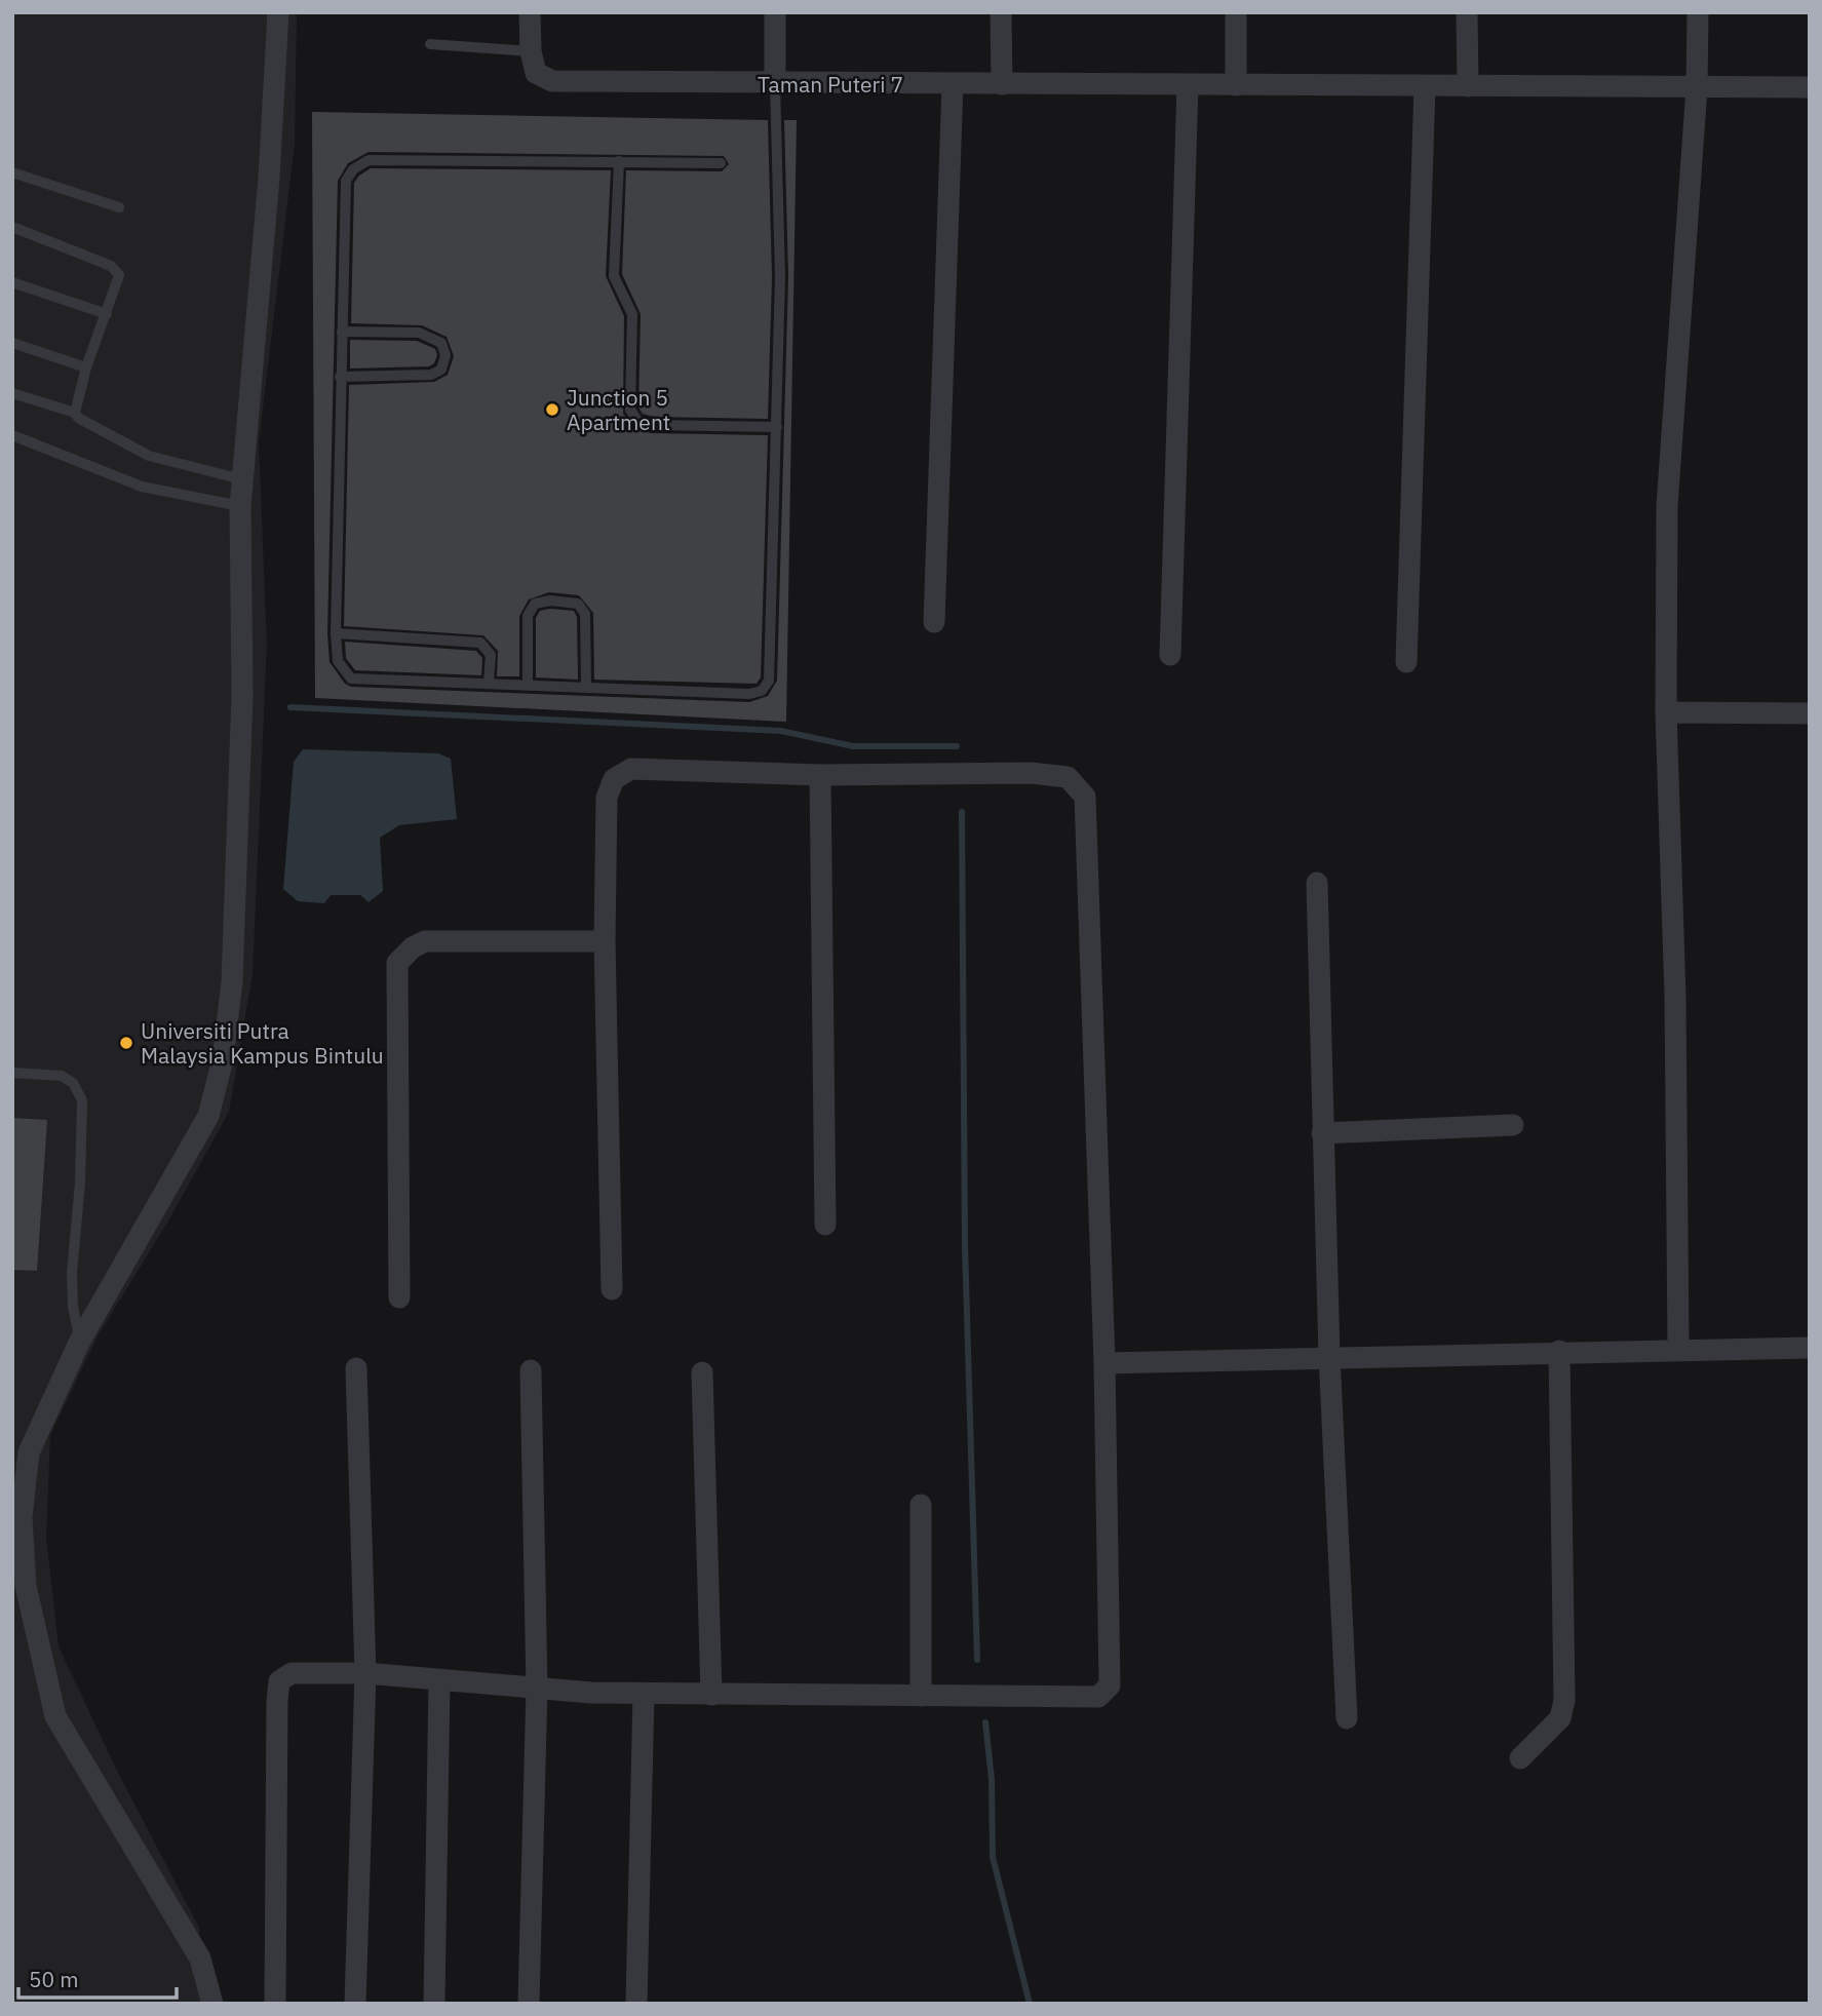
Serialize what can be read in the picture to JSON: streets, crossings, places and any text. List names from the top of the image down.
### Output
{
  "streets": {
    "street": ["Taman Puteri 7"]
  },
  "places": ["Junction 5 Apartment", "Universiti Putra Malaysia Kampus Bintulu"],
  "scale_bar": "50 m"
}
